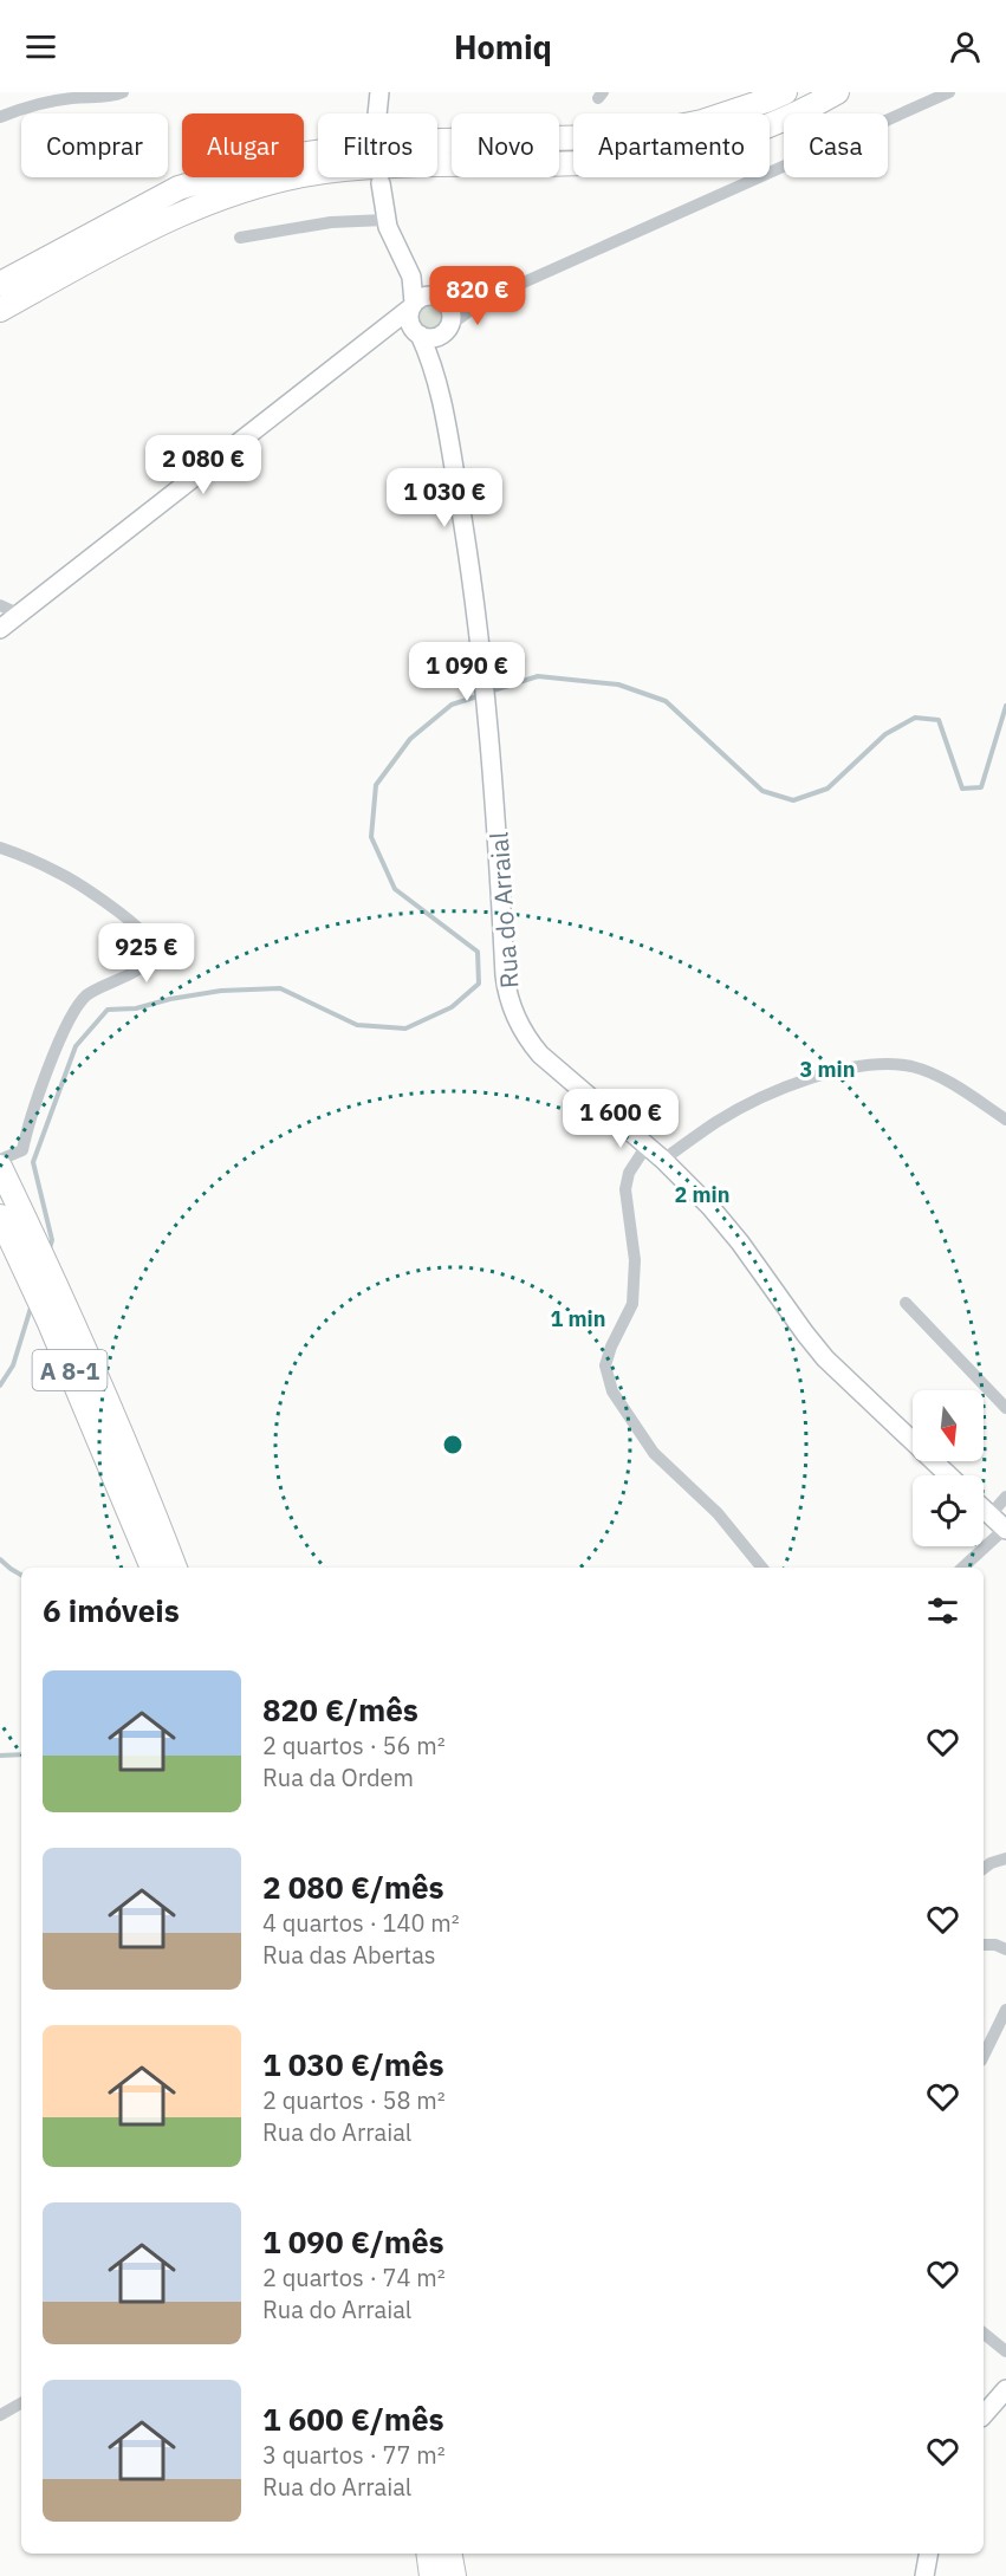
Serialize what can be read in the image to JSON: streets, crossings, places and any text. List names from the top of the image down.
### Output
{
  "streets": {
    "highway": ["A 8-1"],
    "street": ["Rua do Arraial"]
  },
  "north": "bottom",
  "page": {
    "header": "Homiq",
    "chip": [
      "Comprar",
      "Alugar",
      "Filtros",
      "Novo",
      "Apartamento",
      "Casa"
    ],
    "price": [
      "820 €",
      "2 080 €",
      "1 030 €",
      "1 090 €",
      "925 €",
      "1 600 €"
    ],
    "heading": "6 imóveis",
    "list": [
      {
        "name": "820 €/mês",
        "note": "2 quartos · 56 m² · Rua da Ordem"
      },
      {
        "name": "2 080 €/mês",
        "note": "4 quartos · 140 m² · Rua das Abertas"
      },
      {
        "name": "1 030 €/mês",
        "note": "2 quartos · 58 m² · Rua do Arraial"
      },
      {
        "name": "1 090 €/mês",
        "note": "2 quartos · 74 m² · Rua do Arraial"
      },
      {
        "name": "1 600 €/mês",
        "note": "3 quartos · 77 m² · Rua do Arraial"
      }
    ]
  },
  "rings": ["3 min", "2 min", "1 min"]
}
